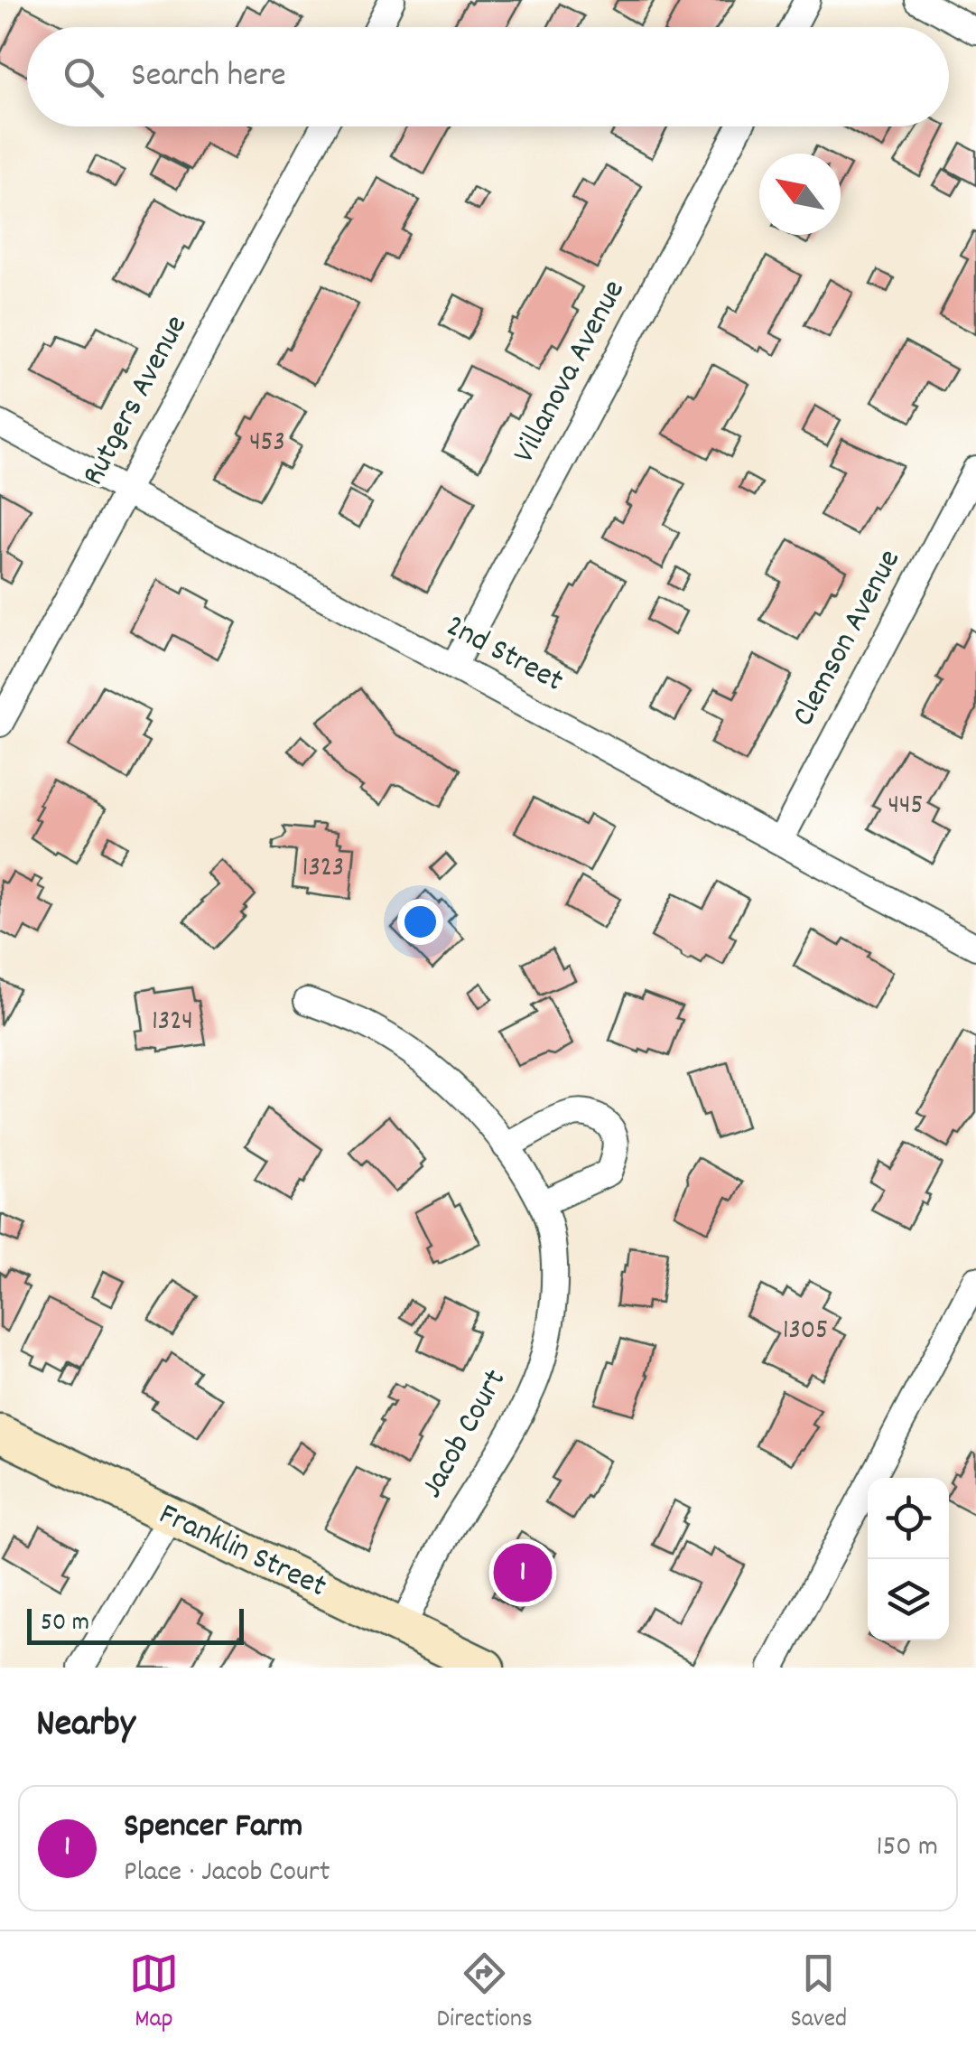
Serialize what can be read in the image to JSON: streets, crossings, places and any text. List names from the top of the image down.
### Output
{
  "streets": {
    "street": [
      "Villanova Avenue",
      "Rutgers Avenue",
      "Clemson Avenue",
      "2nd Street",
      "Jacob Court",
      "Franklin Street"
    ]
  },
  "crossings": [
    ["Villanova Avenue", "2nd Street"],
    ["Rutgers Avenue", "2nd Street"],
    ["Clemson Avenue", "2nd Street"],
    ["Jacob Court", "Franklin Street"]
  ],
  "house_numbers": [
    "453",
    "445",
    "1323",
    "1324",
    "1305"
  ],
  "scale_bar": "50 m",
  "north": "top left",
  "page": {
    "search": "Search here",
    "pins": "1",
    "scale": "50 m",
    "heading": "Nearby",
    "list": [
      {
        "mark": "1",
        "name": "Spencer Farm",
        "note": "Place · Jacob Court",
        "value": "150 m"
      }
    ],
    "nav": ["Map", "Directions", "Saved"]
  }
}
